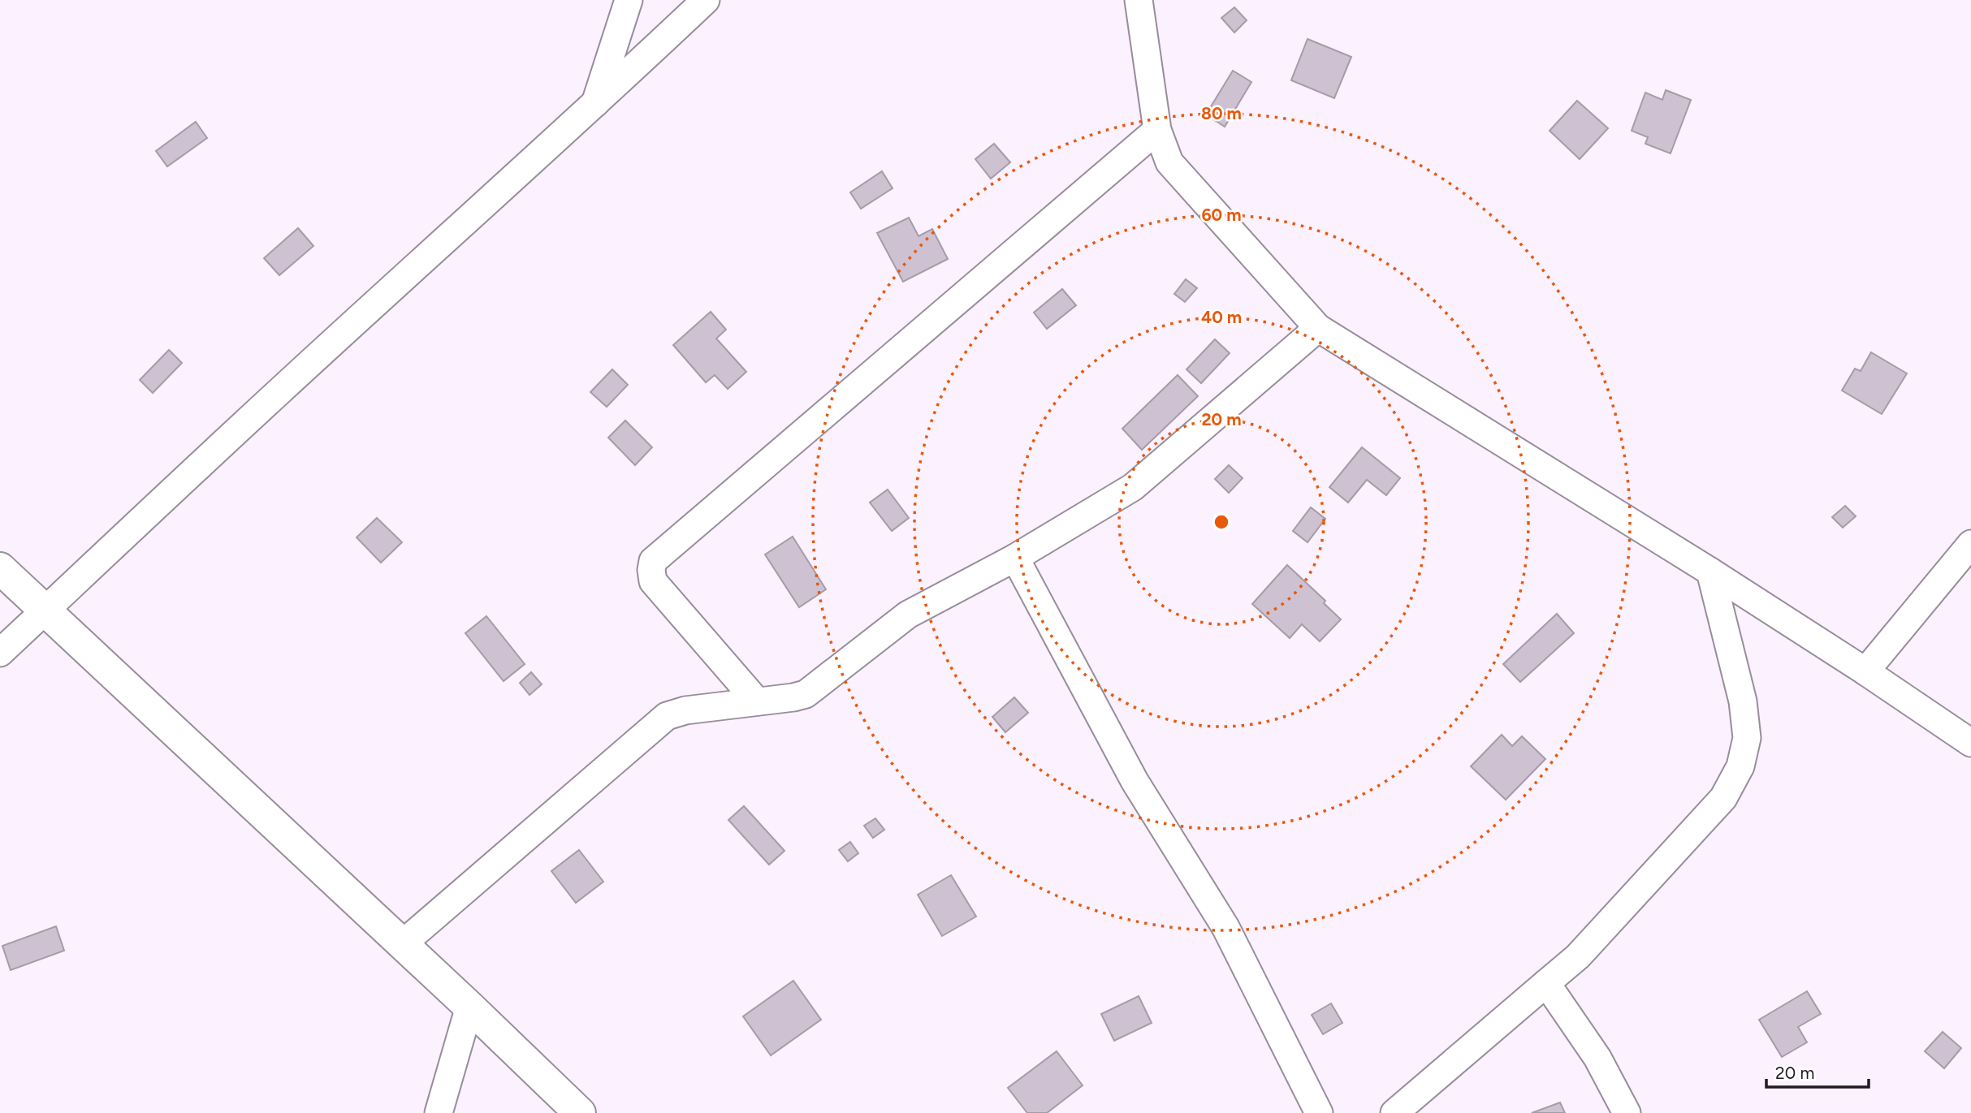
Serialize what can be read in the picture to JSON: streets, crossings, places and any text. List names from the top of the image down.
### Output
{
  "scale_bar": "20 m",
  "rings": [
    "80 m",
    "60 m",
    "40 m",
    "20 m"
  ]
}
